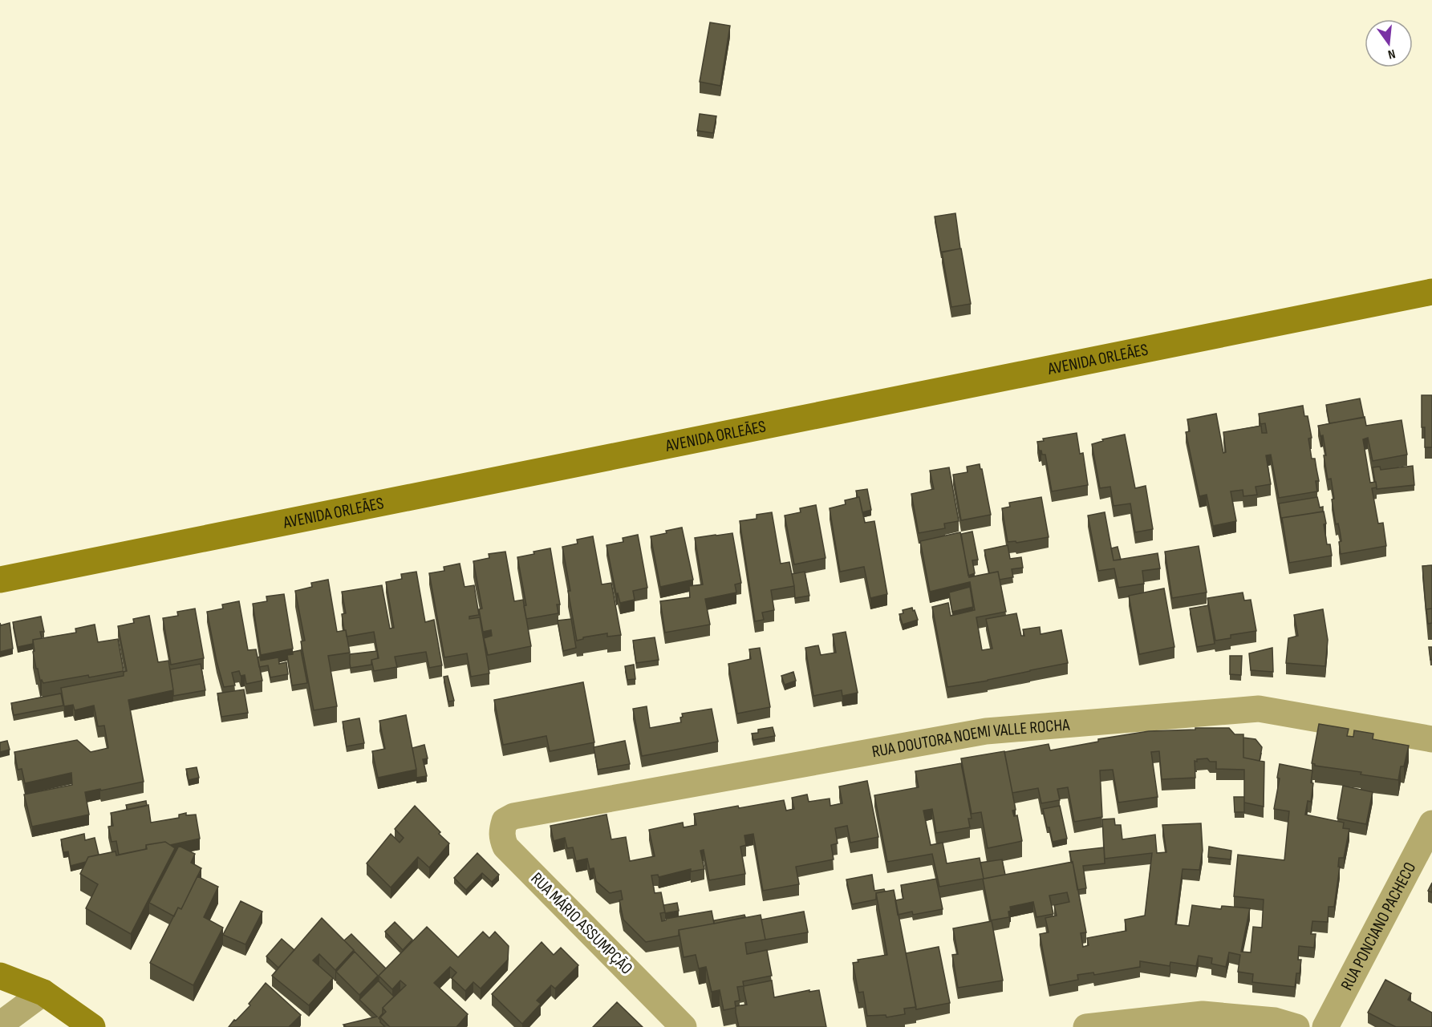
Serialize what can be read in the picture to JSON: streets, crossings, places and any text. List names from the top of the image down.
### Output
{
  "streets": {
    "street": [
      "AVENIDA ORLEÃES",
      "RUA DOUTORA NOEMI VALLE ROCHA",
      "RUA MÁRIO ASSUMPÇÃO",
      "RUA PONCIANO PACHECO"
    ]
  },
  "crossings": [
    ["RUA DOUTORA NOEMI VALLE ROCHA", "RUA MÁRIO ASSUMPÇÃO"]
  ],
  "north": "bottom"
}
